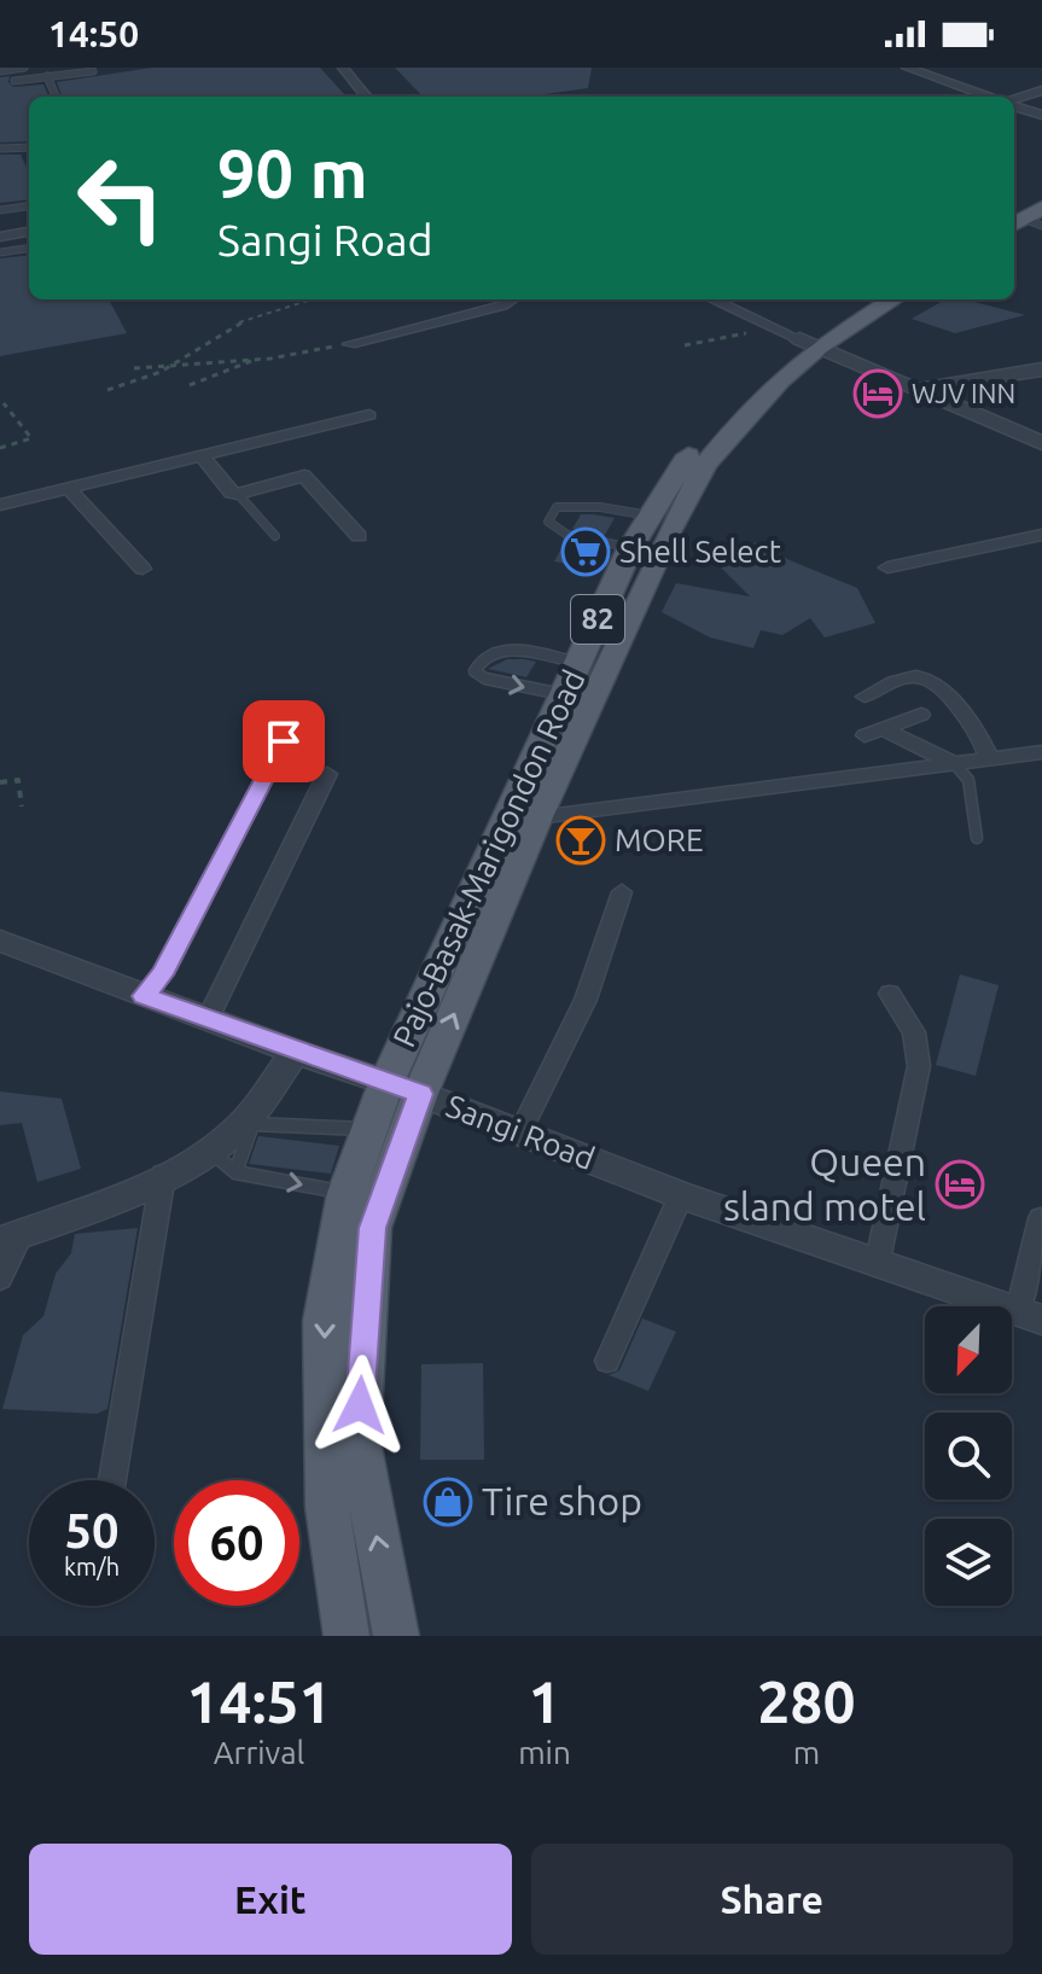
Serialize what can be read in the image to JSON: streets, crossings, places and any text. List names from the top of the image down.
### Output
{
  "streets": {
    "main road": ["82", "Pajo-Basak-Marigondon Road"],
    "street": ["Sangi Road"]
  },
  "crossings": [
    ["Pajo-Basak-Marigondon Road", "Sangi Road"]
  ],
  "places": {
    "hotel": ["WJV INN", "Queen sland motel"],
    "supermarket": ["Shell Select"],
    "bar": ["MORE"],
    "shop": ["Tire shop"]
  },
  "north": "bottom left",
  "page": {
    "status": "14:50",
    "turn": ["90 m", "Sangi Road"],
    "speed": "50 km/h",
    "limit": "60",
    "eta": [
      "14:51",
      "Arrival",
      "1",
      "min",
      "280",
      "m"
    ],
    "buttons": ["Exit", "Share"]
  }
}
